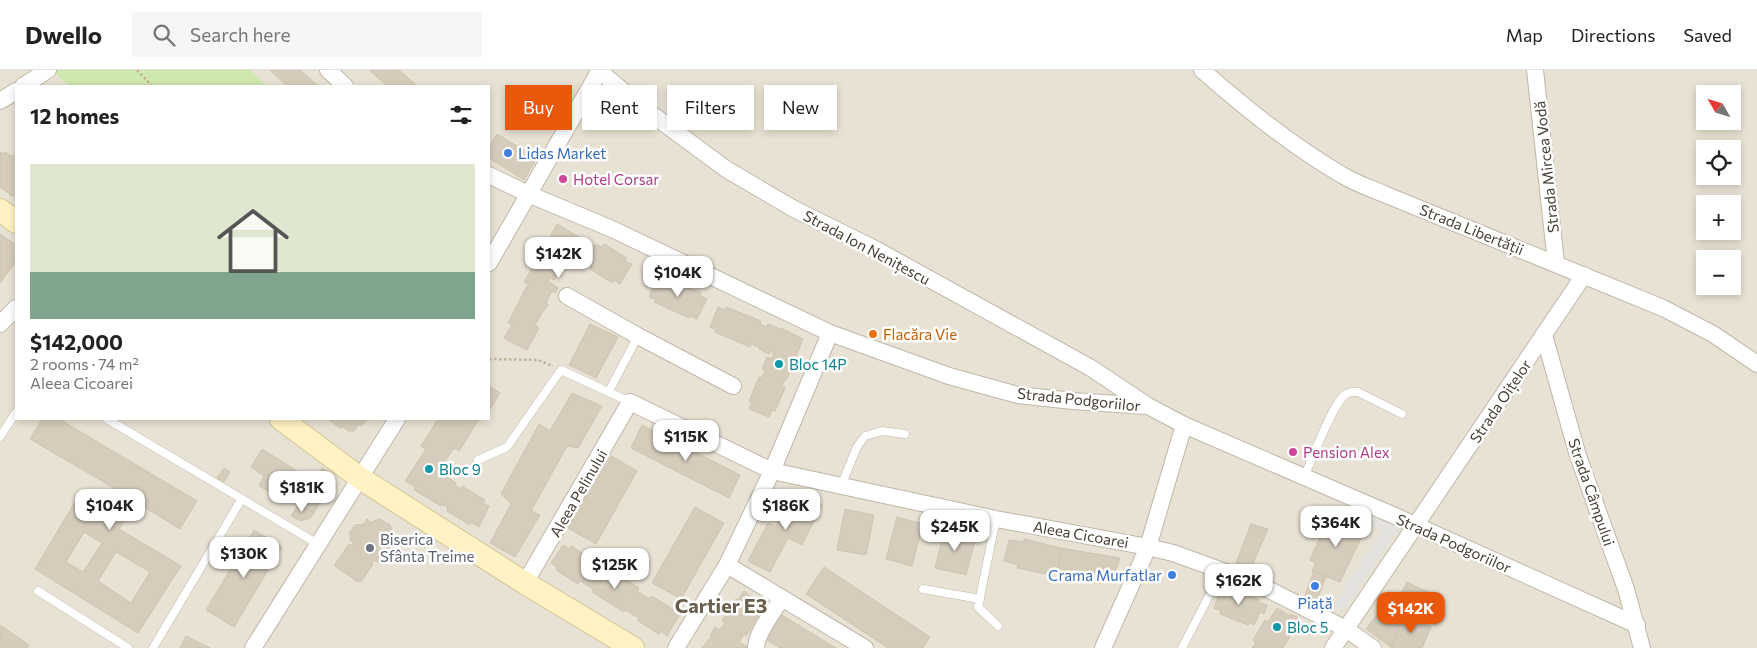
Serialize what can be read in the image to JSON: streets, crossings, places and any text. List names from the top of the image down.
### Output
{
  "streets": {
    "street": [
      "Strada Mircea Vodă",
      "Strada Libertății",
      "Strada Ion Nenițescu",
      "Strada Podgoriilor",
      "Strada Oițelor",
      "Strada Câmpului",
      "Aleea Pelinului",
      "Aleea Cicoarei"
    ]
  },
  "crossings": [
    ["Strada Mircea Vodă", "Strada Libertății"],
    ["Strada Libertății", "Strada Oițelor"],
    ["Strada Ion Nenițescu", "Strada Podgoriilor"],
    ["Strada Podgoriilor", "Strada Oițelor"],
    ["Strada Podgoriilor", "Strada Câmpului"],
    ["Strada Oițelor", "Strada Câmpului"],
    ["Strada Oițelor", "Aleea Cicoarei"]
  ],
  "districts": ["Cartier E3"],
  "places": [
    "Lidas Market",
    "Hotel Corsar",
    "Flacăra Vie",
    "Bloc 14P",
    "Pension Alex",
    "Bloc 9",
    "Biserica Sfânta Treime",
    "Crama Murfatlar",
    "Piață",
    "Bloc 5"
  ],
  "north": "top left",
  "page": {
    "header": "Dwello",
    "search": "Search here",
    "nav": ["Map", "Directions", "Saved"],
    "map_buttons": ["+", "−"],
    "chip": [
      "Buy",
      "Rent",
      "Filters",
      "New"
    ],
    "heading": "12 homes",
    "list": [
      {
        "name": "$142,000",
        "note": "2 rooms · 74 m² · Aleea Cicoarei"
      }
    ],
    "price": [
      "$142K",
      "$104K",
      "$115K",
      "$181K",
      "$104K",
      "$186K",
      "$364K",
      "$245K",
      "$130K",
      "$125K",
      "$162K",
      "$142K"
    ]
  }
}
